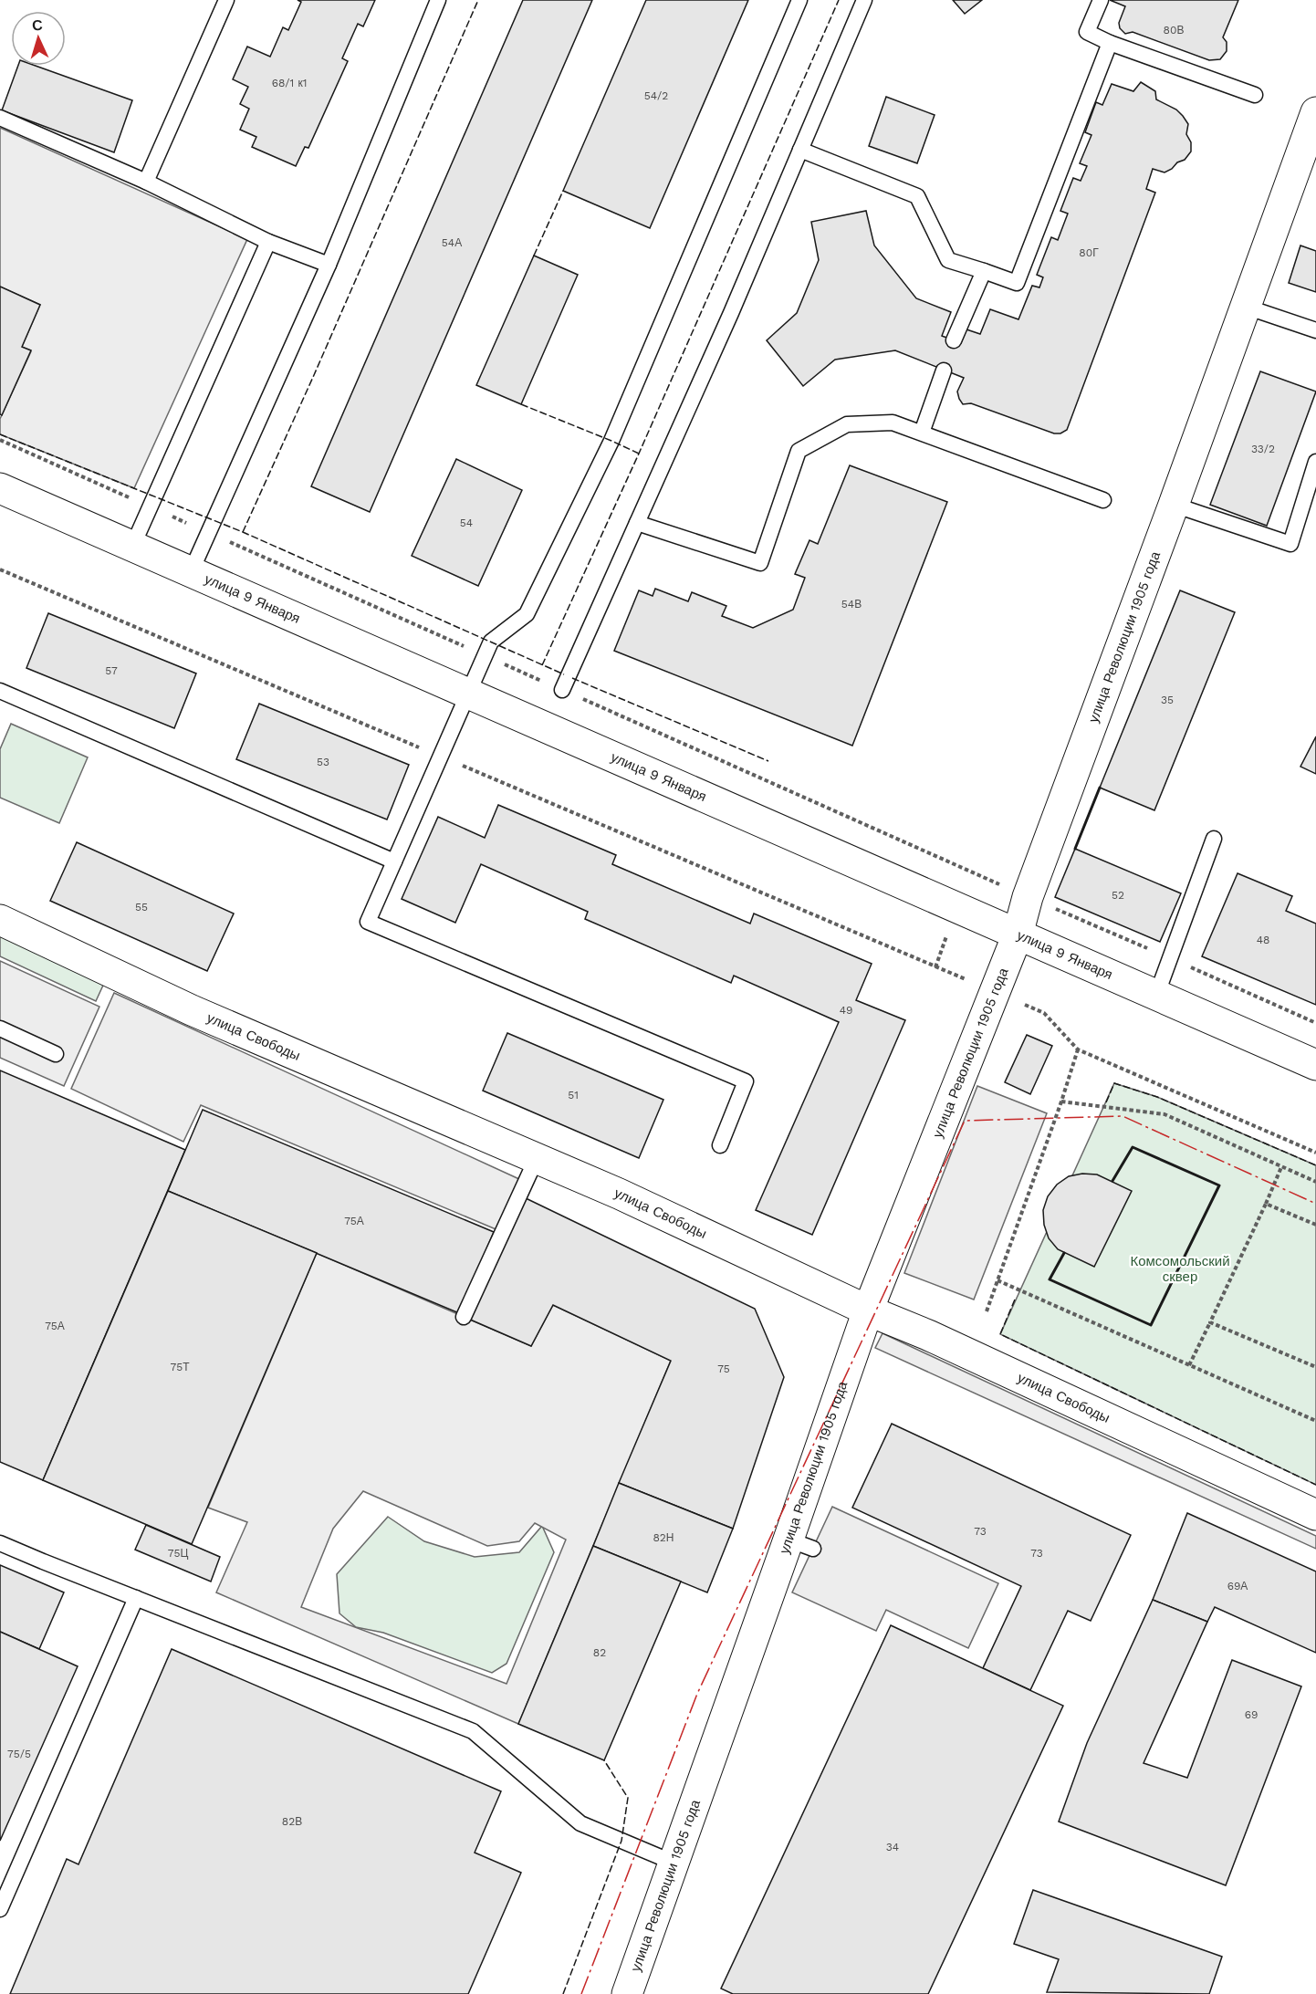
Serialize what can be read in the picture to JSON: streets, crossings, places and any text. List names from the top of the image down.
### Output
{
  "streets": {
    "main road": ["улица 9 Января", "улица Революции 1905 года", "улица Свободы"]
  },
  "crossings": [
    ["улица 9 Января", "улица Революции 1905 года"],
    ["улица Революции 1905 года", "улица Свободы"]
  ],
  "parks": ["Комсомольский сквер"],
  "house_numbers": [
    "80В",
    "68/1 к1",
    "54/2",
    "54А",
    "80Г",
    "33/2",
    "54",
    "54В",
    "57",
    "35",
    "53",
    "52",
    "55",
    "48",
    "49",
    "51",
    "75А",
    "75А",
    "75Т",
    "75",
    "73",
    "82Н",
    "75Ц",
    "73",
    "69А",
    "82",
    "69",
    "75/5",
    "82В",
    "34"
  ],
  "north": "top"
}
